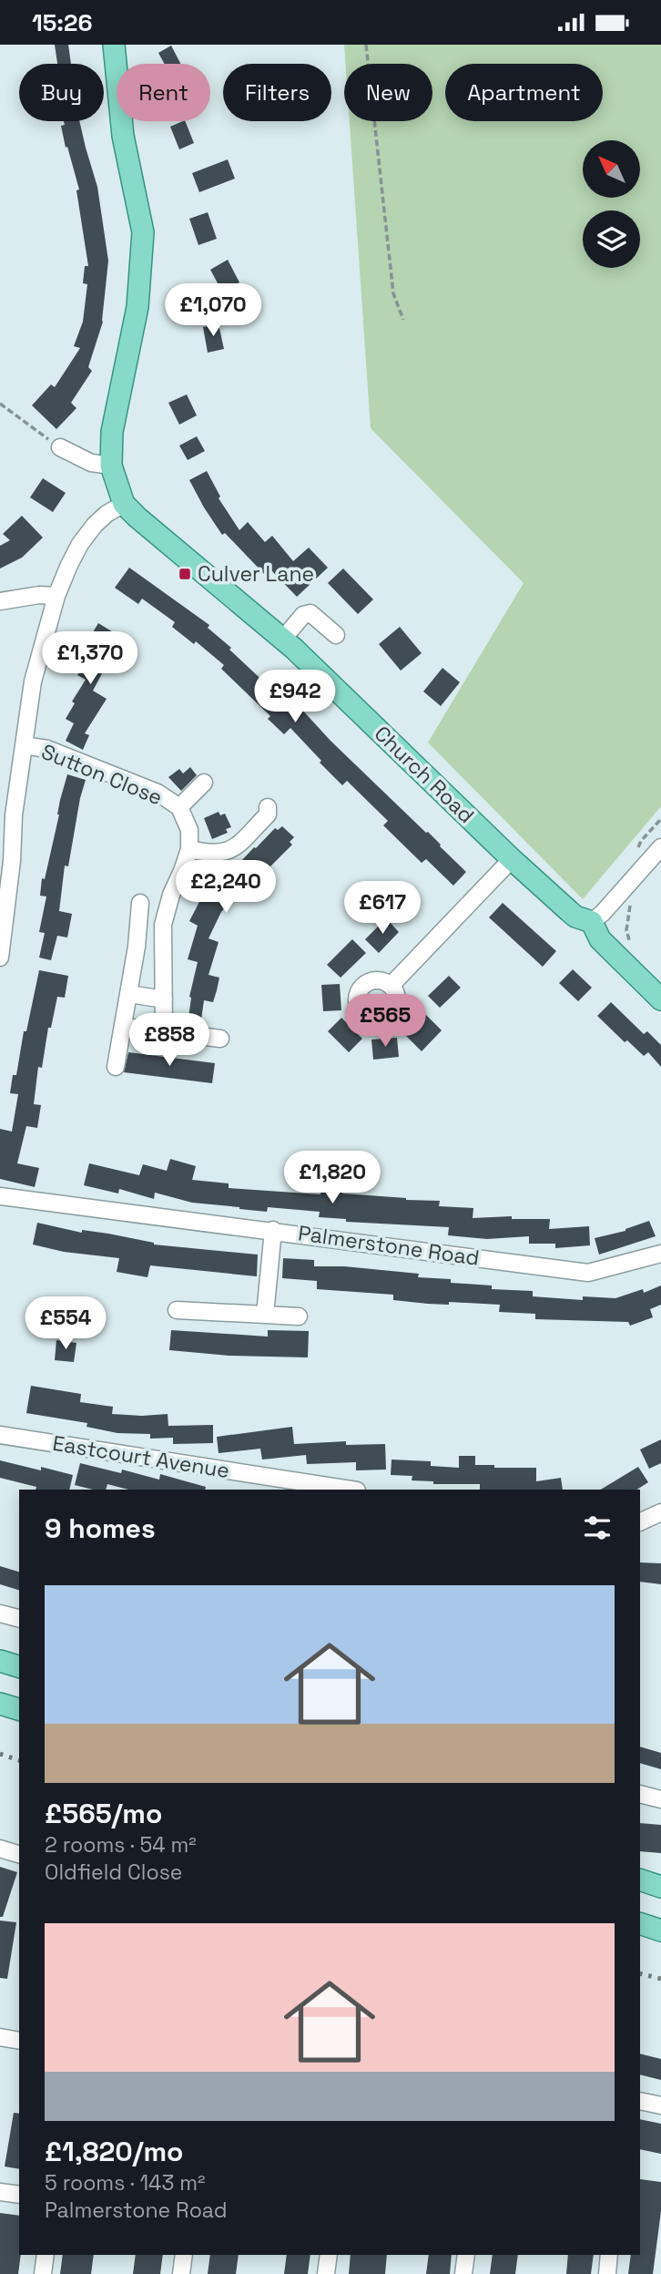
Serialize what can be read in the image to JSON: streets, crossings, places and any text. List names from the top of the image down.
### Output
{
  "streets": {
    "main road": ["Church Road"],
    "street": ["Sutton Close", "Palmerstone Road", "Eastcourt Avenue"]
  },
  "places": {
    "transit": ["Culver Lane"]
  },
  "north": "top left",
  "page": {
    "status": "15:26",
    "chip": [
      "Buy",
      "Rent",
      "Filters",
      "New",
      "Apartment"
    ],
    "price": [
      "£1,070",
      "£1,370",
      "£942",
      "£2,240",
      "£617",
      "£565",
      "£858",
      "£1,820",
      "£554"
    ],
    "heading": "9 homes",
    "list": [
      {
        "name": "£565/mo",
        "note": "2 rooms · 54 m² · Oldfield Close"
      },
      {
        "name": "£1,820/mo",
        "note": "5 rooms · 143 m² · Palmerstone Road"
      }
    ]
  }
}
